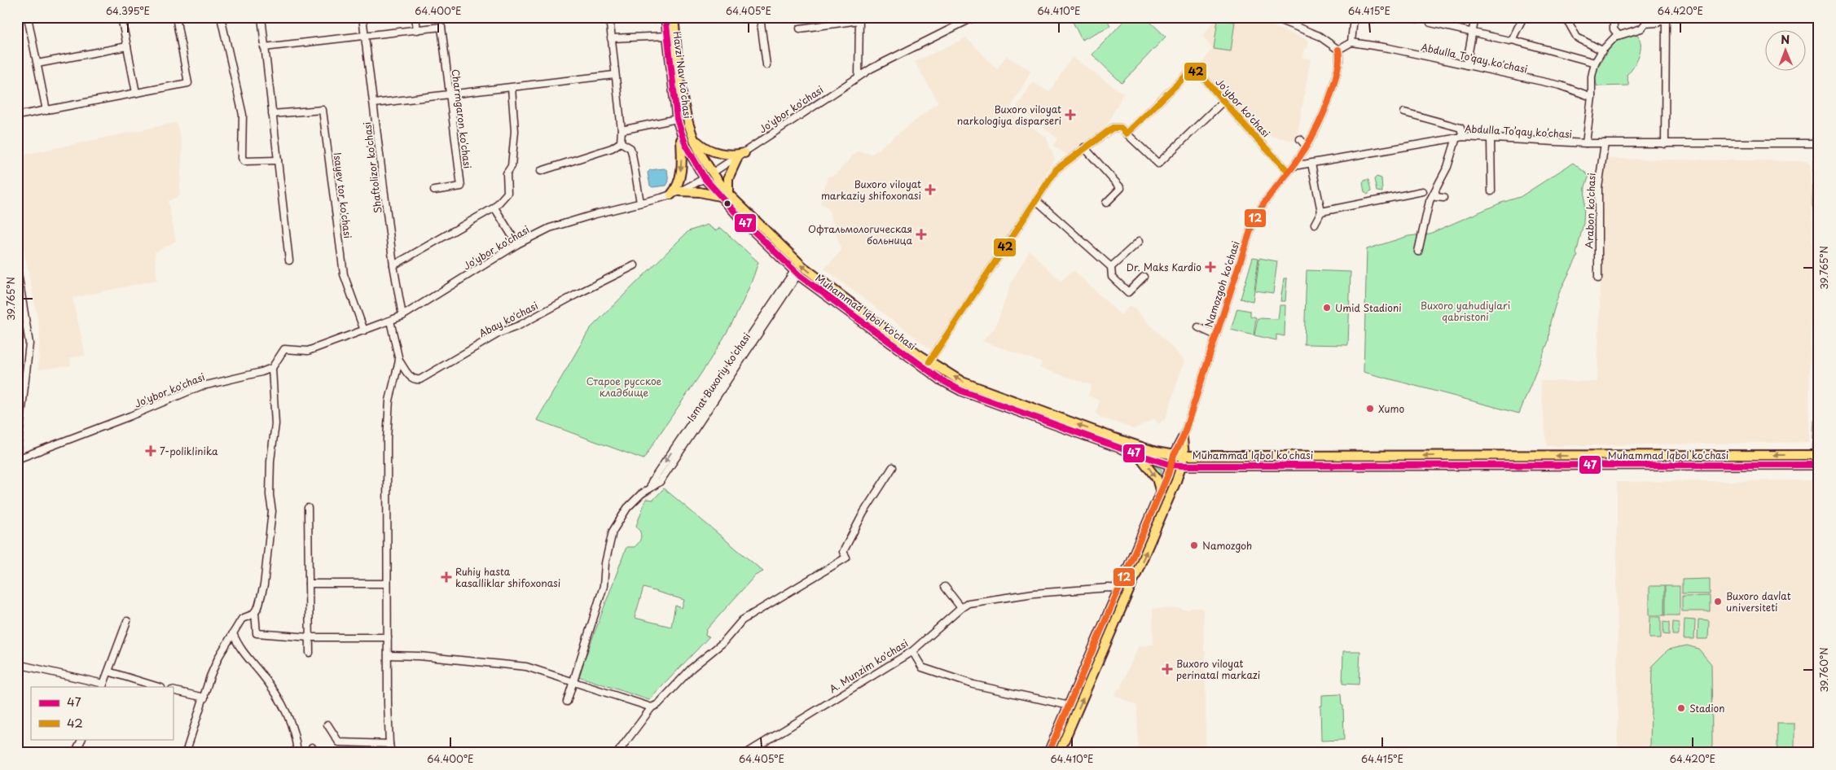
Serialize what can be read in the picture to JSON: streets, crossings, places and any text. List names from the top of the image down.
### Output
{
  "streets": {
    "main road": [
      "Havzi Nav ko'chasi",
      "Jo'ybor ko'chasi",
      "Namozgoh ko'chasi",
      "Muhammad Iqbol ko'chasi"
    ],
    "street": [
      "Abdulla To'qay ko'chasi",
      "Charmgaron ko'chasi",
      "Abdulla To’qay ko’chasi",
      "Shaftolizor ko'chasi",
      "Isayev tor ko'chasi",
      "Arabon ko'chasi",
      "Abay ko'chasi",
      "Ismat Buxoriy ko'chasi",
      "A. Munzim ko'chasi"
    ]
  },
  "crossings": [
    ["Havzi Nav ko'chasi", "Jo'ybor ko'chasi"],
    ["Havzi Nav ko'chasi", "Muhammad Iqbol ko'chasi"],
    ["Jo'ybor ko'chasi", "Abdulla To’qay ko’chasi"],
    ["Jo'ybor ko'chasi", "Shaftolizor ko'chasi"],
    ["Jo'ybor ko'chasi", "Isayev tor ko'chasi"],
    ["Jo'ybor ko'chasi", "Namozgoh ko'chasi"],
    ["Jo'ybor ko'chasi", "Muhammad Iqbol ko'chasi"],
    ["Abdulla To’qay ko’chasi", "Arabon ko'chasi"],
    ["Abdulla To’qay ko’chasi", "Namozgoh ko'chasi"],
    ["Namozgoh ko'chasi", "Muhammad Iqbol ko'chasi"],
    ["Namozgoh ko'chasi", "A. Munzim ko'chasi"],
    ["Muhammad Iqbol ko'chasi", "Ismat Buxoriy ko'chasi"]
  ],
  "parks": ["Buxoro yahudiylari qabristoni", "Старое русское кладбище"],
  "places": {
    "health": [
      "Buxoro viloyat narkologiya disparseri",
      "Buxoro viloyat markaziy shifoxonasi",
      "Офтальмологическая больница",
      "Dr. Maks Kardio",
      "7-poliklinika",
      "Ruhiy hasta kasalliklar shifoxonasi",
      "Buxoro viloyat perinatal markazi"
    ],
    "other": [
      "Umid Stadioni",
      "Xumo",
      "Namozgoh",
      "Buxoro davlat universiteti",
      "Stadion"
    ]
  },
  "lines": ["transit line 47", "transit line 12", "transit line 42"],
  "legend": ["47", "42"],
  "north": "top",
  "coordinates": [
    "64.395°E",
    "64.400°E",
    "64.405°E",
    "64.410°E",
    "64.415°E",
    "64.420°E",
    "39.765°N",
    "39.760°N"
  ]
}
